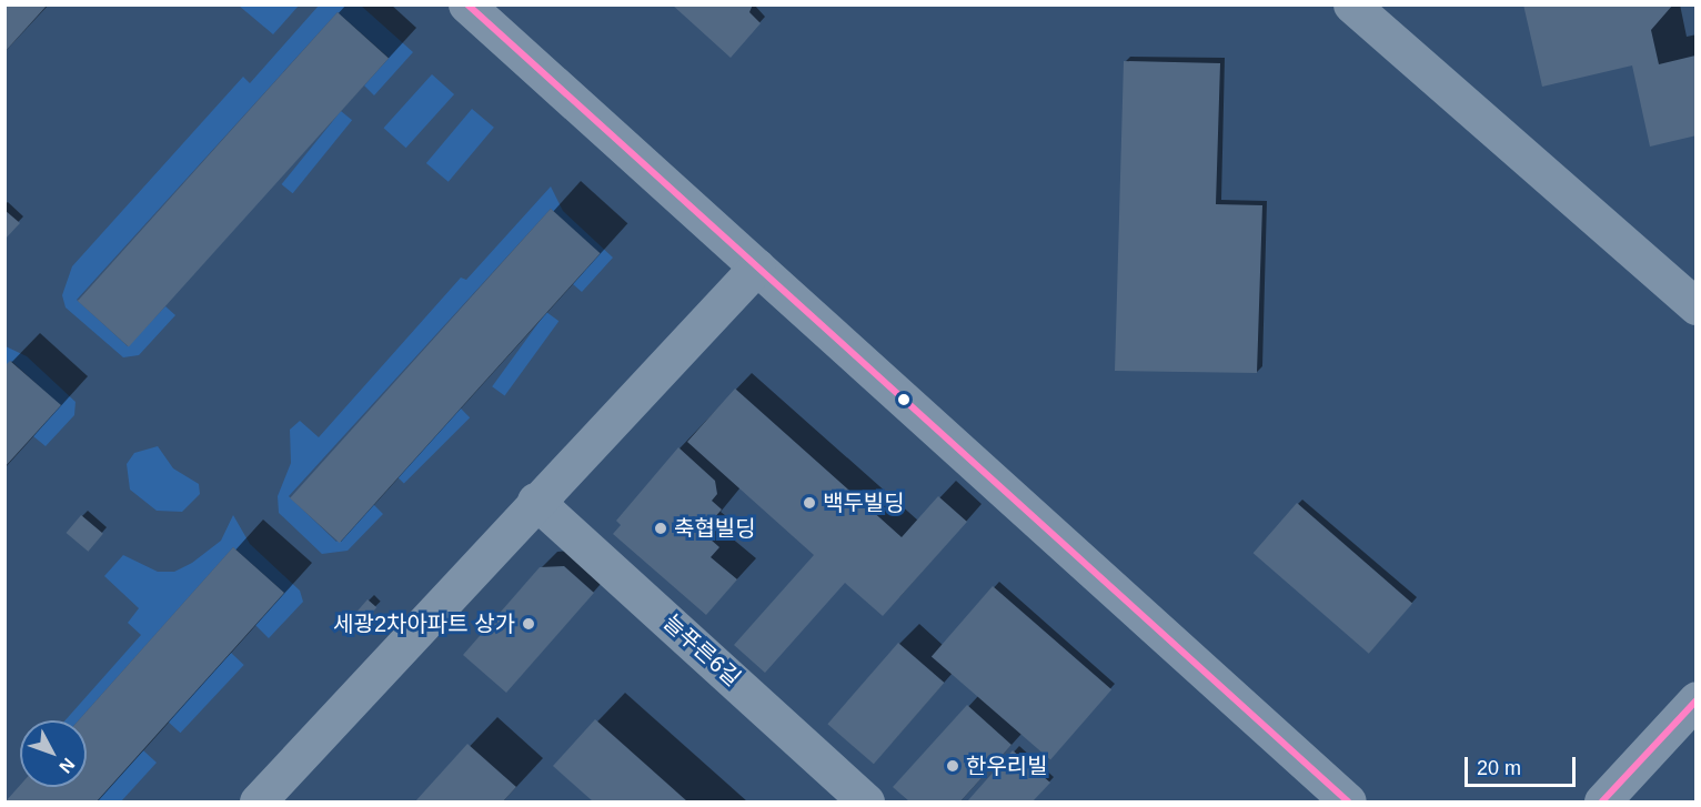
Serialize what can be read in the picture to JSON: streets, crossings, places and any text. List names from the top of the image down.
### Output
{
  "streets": {
    "street": ["늘푸른6길"]
  },
  "places": [
    "백두빌딩",
    "축협빌딩",
    "세광2차아파트 상가",
    "한우리빌"
  ],
  "scale_bar": "20 m",
  "north": "bottom right"
}
